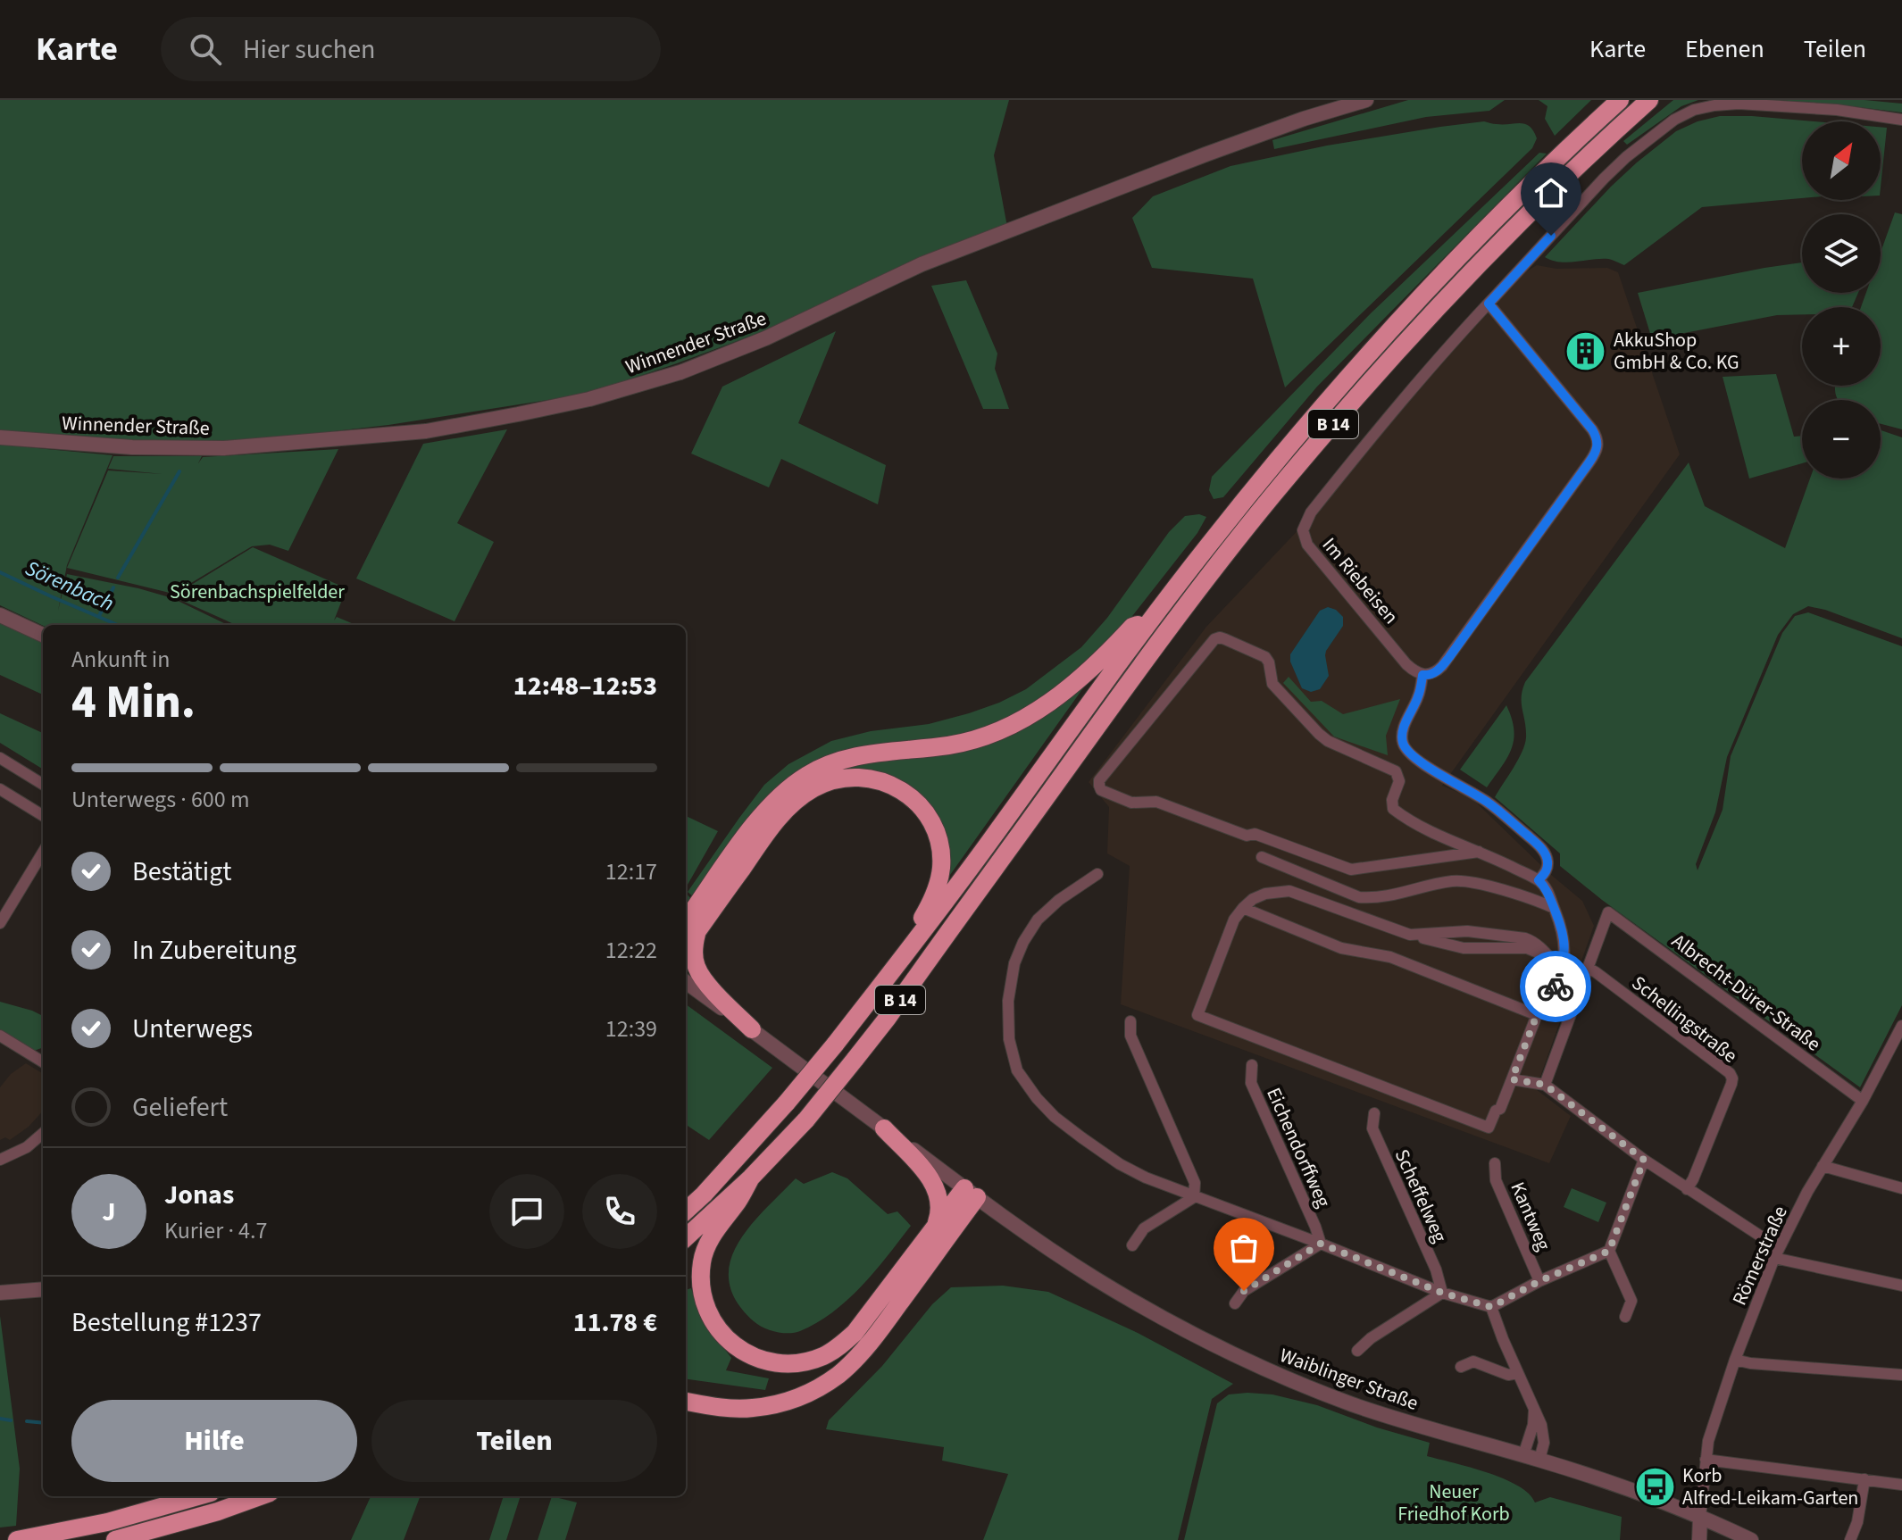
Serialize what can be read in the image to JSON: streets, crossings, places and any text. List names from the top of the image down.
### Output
{
  "streets": {
    "highway": ["B 14"],
    "street": [
      "Winnender Straße",
      "Im Riebeisen",
      "Albrecht-Dürer-Straße",
      "Schellingstraße",
      "Eichendorffweg",
      "Scheffelweg",
      "Kantweg",
      "Römerstraße",
      "Waiblinger Straße"
    ]
  },
  "crossings": [
    ["Albrecht-Dürer-Straße", "Schellingstraße"],
    ["Albrecht-Dürer-Straße", "Römerstraße"],
    ["Römerstraße", "Waiblinger Straße"]
  ],
  "water": ["Sörenbach"],
  "parks": ["Sörenbachspielfelder", "Neuer Friedhof Korb"],
  "places": {
    "building": ["AkkuShop GmbH & Co. KG"],
    "bus stop": ["Korb Alfred-Leikam-Garten"]
  },
  "north": "top right",
  "page": {
    "header": "Karte",
    "search": "Hier suchen",
    "nav": ["Karte", "Ebenen", "Teilen"],
    "map_buttons": ["+", "−"],
    "heading": ["4 Min.", "Ankunft in", "12:48–12:53"],
    "panel": [
      "Jonas",
      "Kurier · 4.7",
      "Bestellung #1237",
      "11.78 €"
    ],
    "bar": "Unterwegs · 600 m",
    "list": [
      ["Bestätigt", "12:17"],
      ["In Zubereitung", "12:22"],
      ["Unterwegs", "12:39"],
      "Geliefert"
    ],
    "round": "J",
    "buttons": ["Hilfe", "Teilen"]
  }
}
